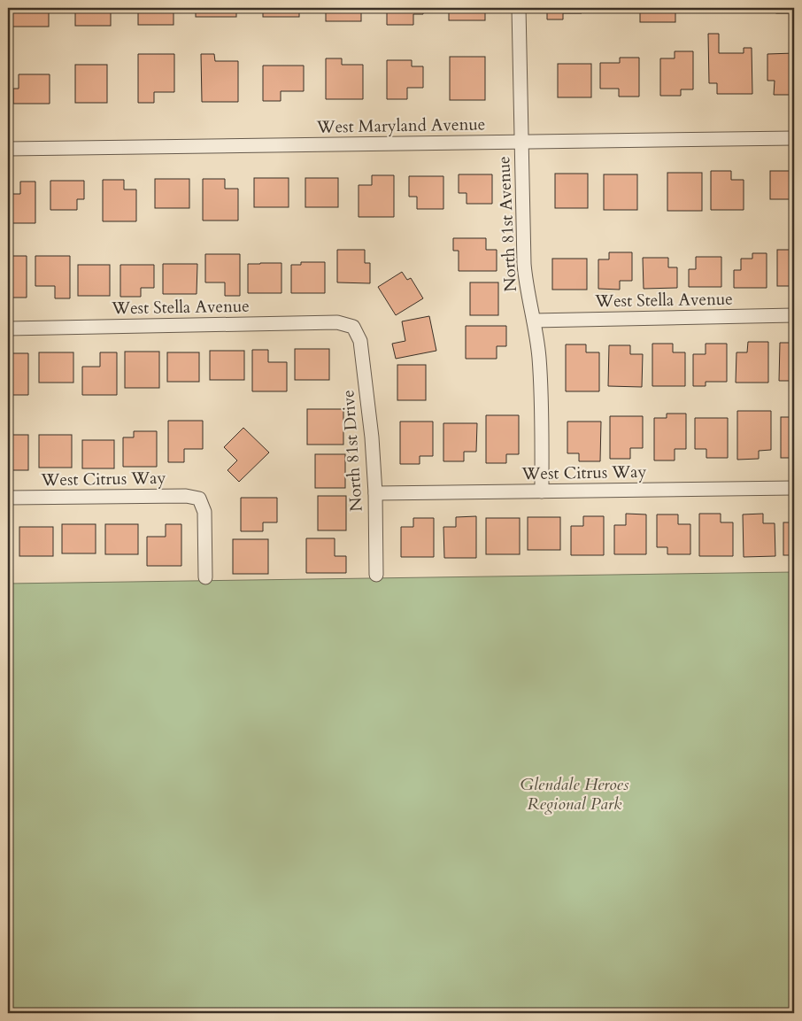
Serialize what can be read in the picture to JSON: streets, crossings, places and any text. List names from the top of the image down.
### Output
{
  "streets": {
    "street": [
      "West Maryland Avenue",
      "North 81st Avenue",
      "West Stella Avenue",
      "North 81st Drive",
      "West Citrus Way"
    ]
  },
  "crossings": [
    ["West Maryland Avenue", "North 81st Avenue"],
    ["North 81st Avenue", "West Stella Avenue"],
    ["North 81st Avenue", "West Citrus Way"],
    ["West Stella Avenue", "North 81st Drive"],
    ["North 81st Drive", "West Citrus Way"]
  ],
  "parks": ["Glendale Heroes Regional Park"]
}
